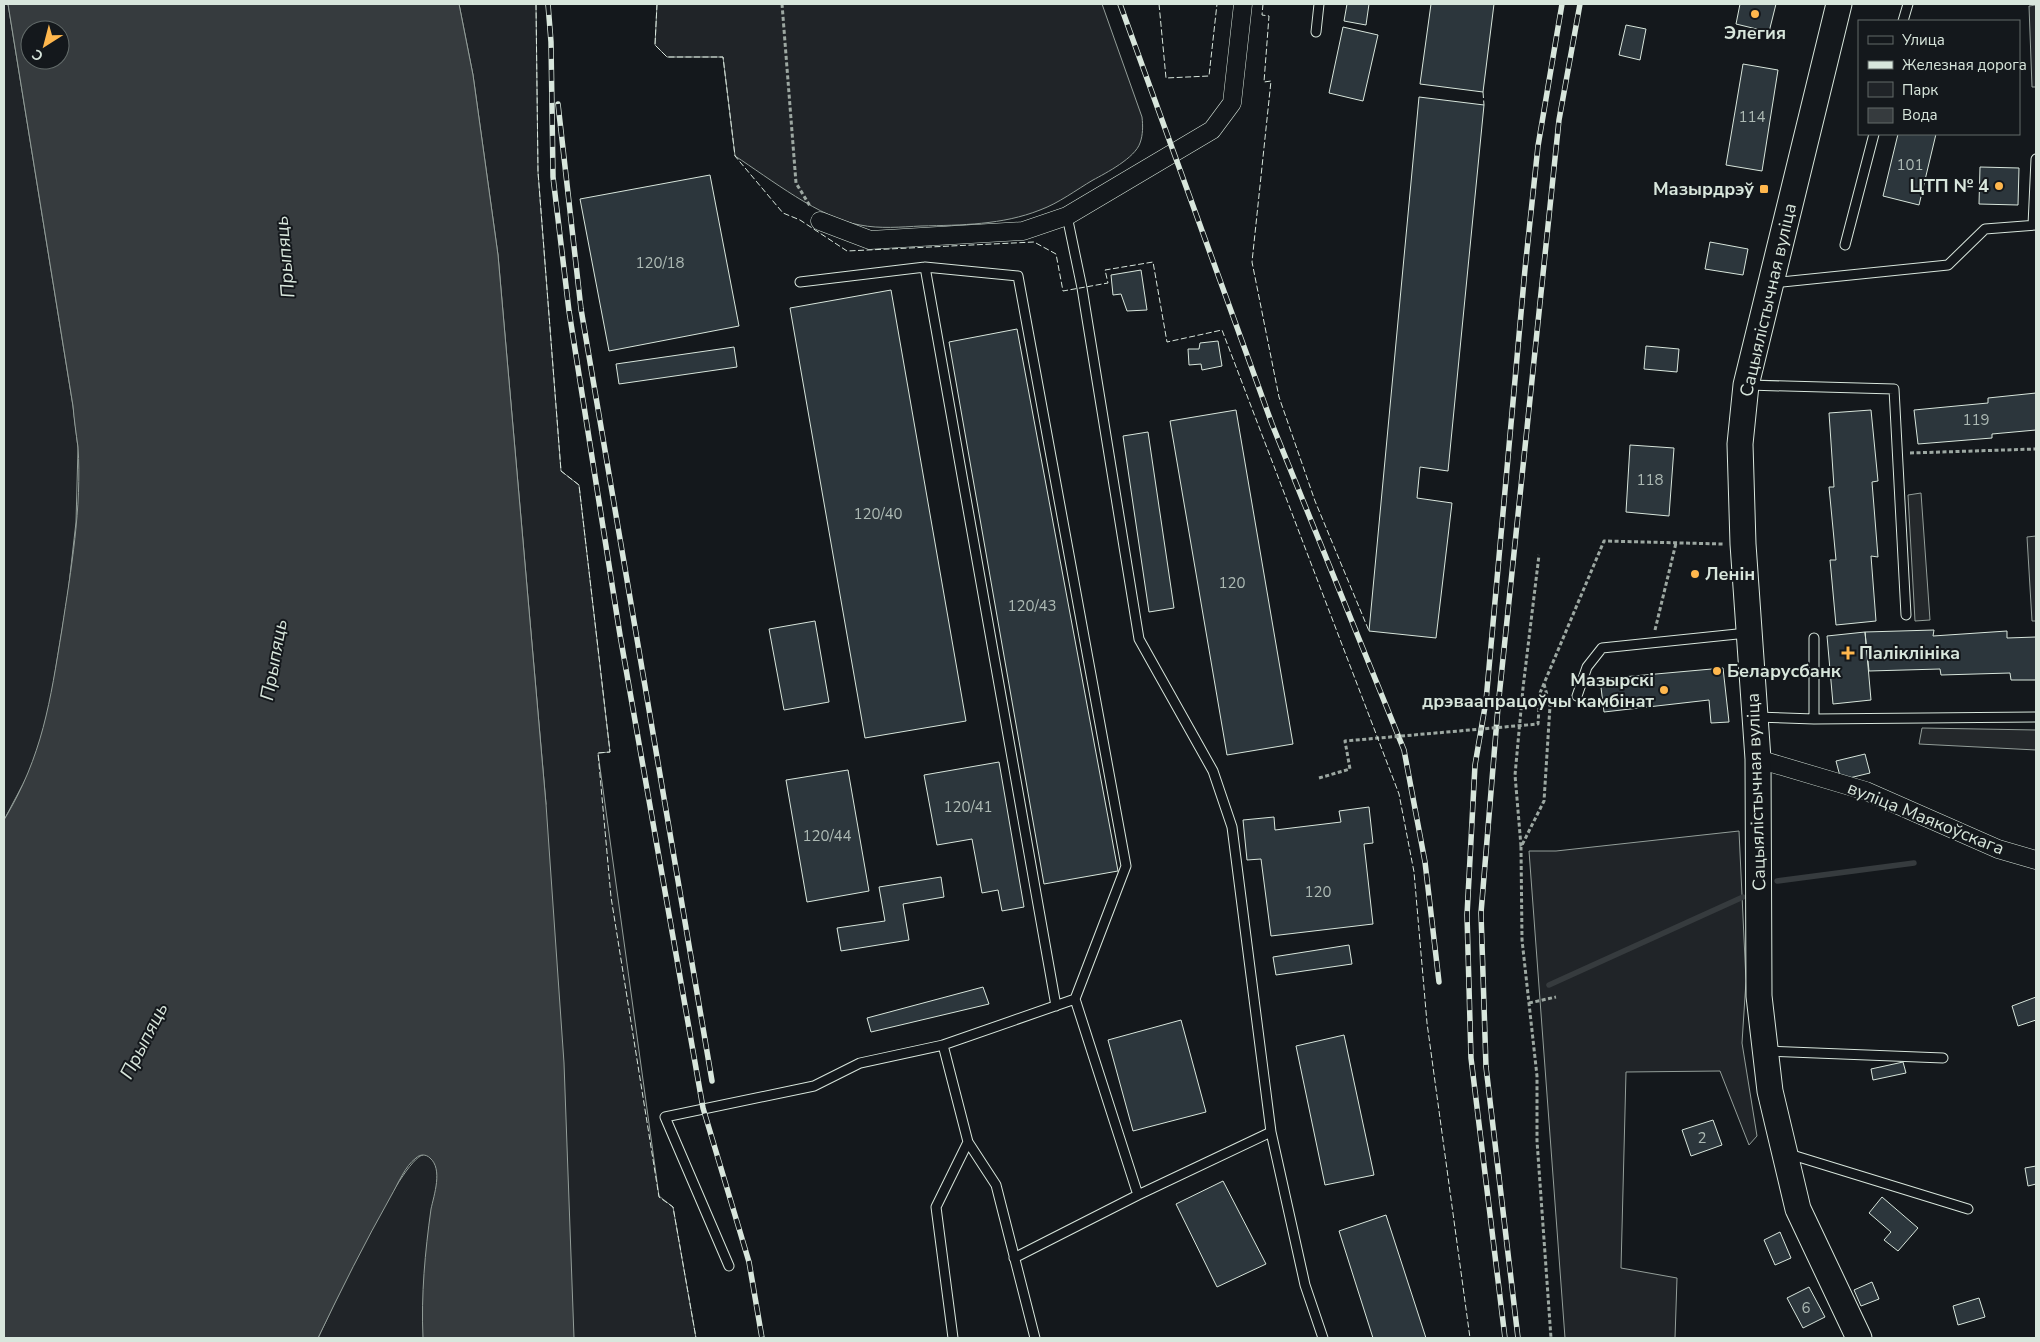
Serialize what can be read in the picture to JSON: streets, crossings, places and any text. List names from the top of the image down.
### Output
{
  "streets": {
    "street": ["Сацыялістычная вуліца", "вуліца Маякоўскага"]
  },
  "crossings": [
    ["Сацыялістычная вуліца", "вуліца Маякоўскага"]
  ],
  "water": ["Прыпяць"],
  "places": {
    "other": [
      "Элегия",
      "ЦТП № 4",
      "Ленін",
      "Беларусбанк",
      "Мазырскі дрэваапрацоўчы камбінат"
    ],
    "transit": ["Мазырдрэў"],
    "health": ["Паліклініка"]
  },
  "house_numbers": [
    "114",
    "101",
    "120/18",
    "119",
    "118",
    "120/40",
    "120",
    "120/43",
    "120/41",
    "120/44",
    "120",
    "2",
    "6"
  ],
  "legend": [
    "Улица",
    "Железная дорога",
    "Парк",
    "Вода"
  ],
  "north": "bottom left"
}
